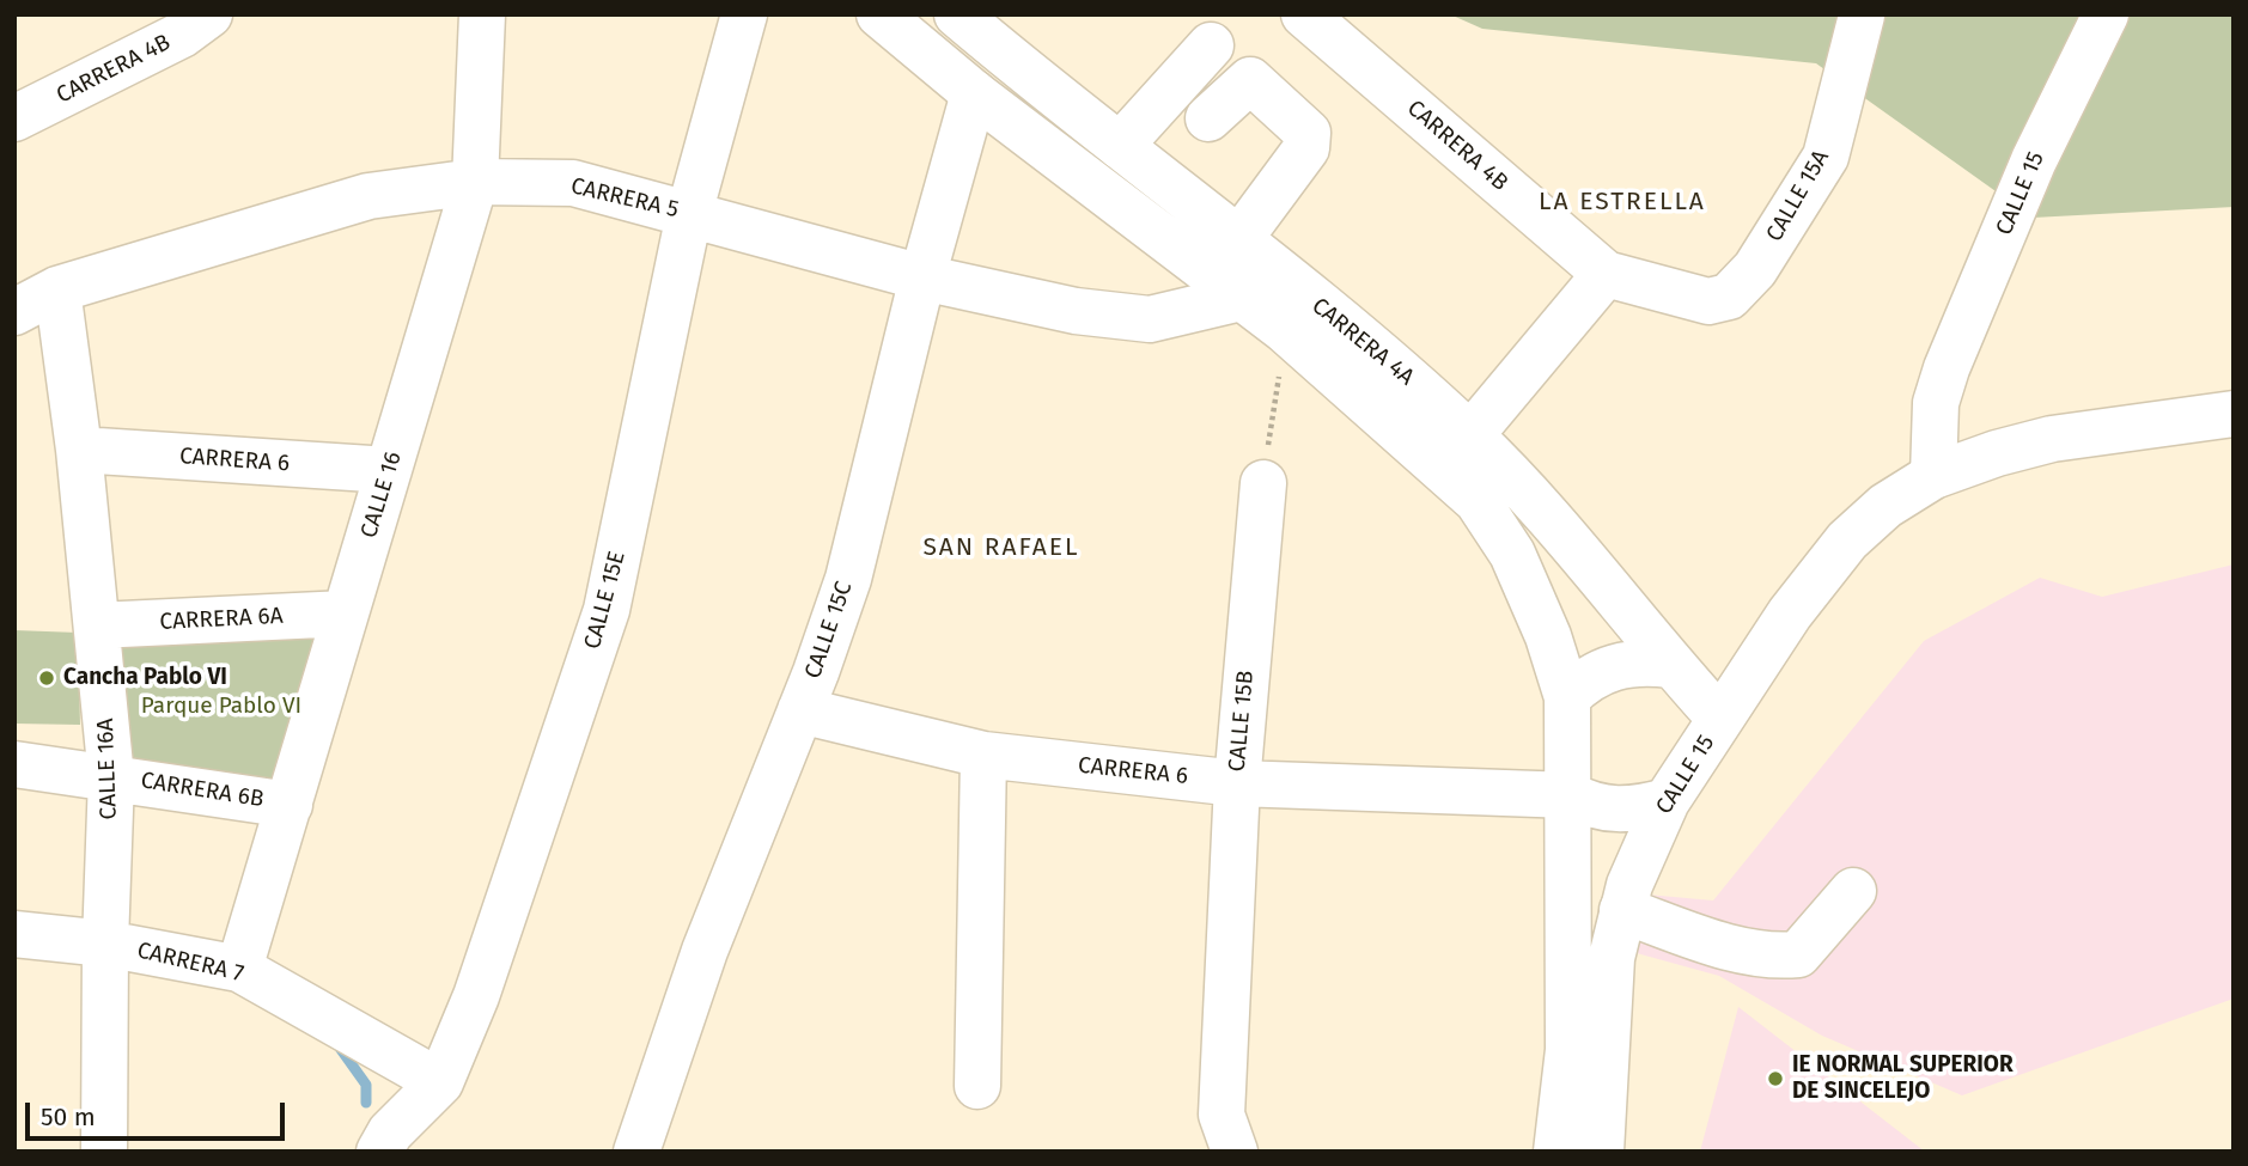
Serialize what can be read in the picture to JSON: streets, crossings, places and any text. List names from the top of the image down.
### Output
{
  "streets": {
    "street": [
      "CARRERA 4B",
      "CALLE 15",
      "CALLE 15A",
      "CARRERA 5",
      "CARRERA 4A",
      "CARRERA 6",
      "CALLE 16",
      "CALLE 15E",
      "CARRERA 6A",
      "CALLE 15C",
      "CALLE 15B",
      "CALLE 16A",
      "CARRERA 6B",
      "CARRERA 7"
    ]
  },
  "crossings": [
    ["CARRERA 4B", "CALLE 15A"],
    ["CALLE 15", "CARRERA 4A"],
    ["CALLE 15", "CARRERA 6"],
    ["CARRERA 5", "CARRERA 4A"],
    ["CARRERA 5", "CALLE 16"],
    ["CARRERA 5", "CALLE 15E"],
    ["CARRERA 5", "CALLE 15C"],
    ["CARRERA 5", "CALLE 16A"],
    ["CARRERA 4A", "CARRERA 6"],
    ["CARRERA 4A", "CALLE 15C"],
    ["CARRERA 6", "CALLE 16"],
    ["CARRERA 6", "CALLE 15C"],
    ["CARRERA 6", "CALLE 15B"],
    ["CARRERA 6", "CALLE 16A"],
    ["CALLE 16", "CARRERA 6A"],
    ["CALLE 16", "CARRERA 6B"],
    ["CALLE 16", "CARRERA 7"],
    ["CALLE 15E", "CARRERA 7"],
    ["CARRERA 6A", "CALLE 16A"],
    ["CALLE 16A", "CARRERA 6B"],
    ["CALLE 16A", "CARRERA 7"]
  ],
  "districts": ["LA ESTRELLA", "SAN RAFAEL"],
  "parks": ["Parque Pablo VI"],
  "places": ["Cancha Pablo VI", "IE NORMAL SUPERIOR DE SINCELEJO"],
  "scale_bar": "50 m"
}
